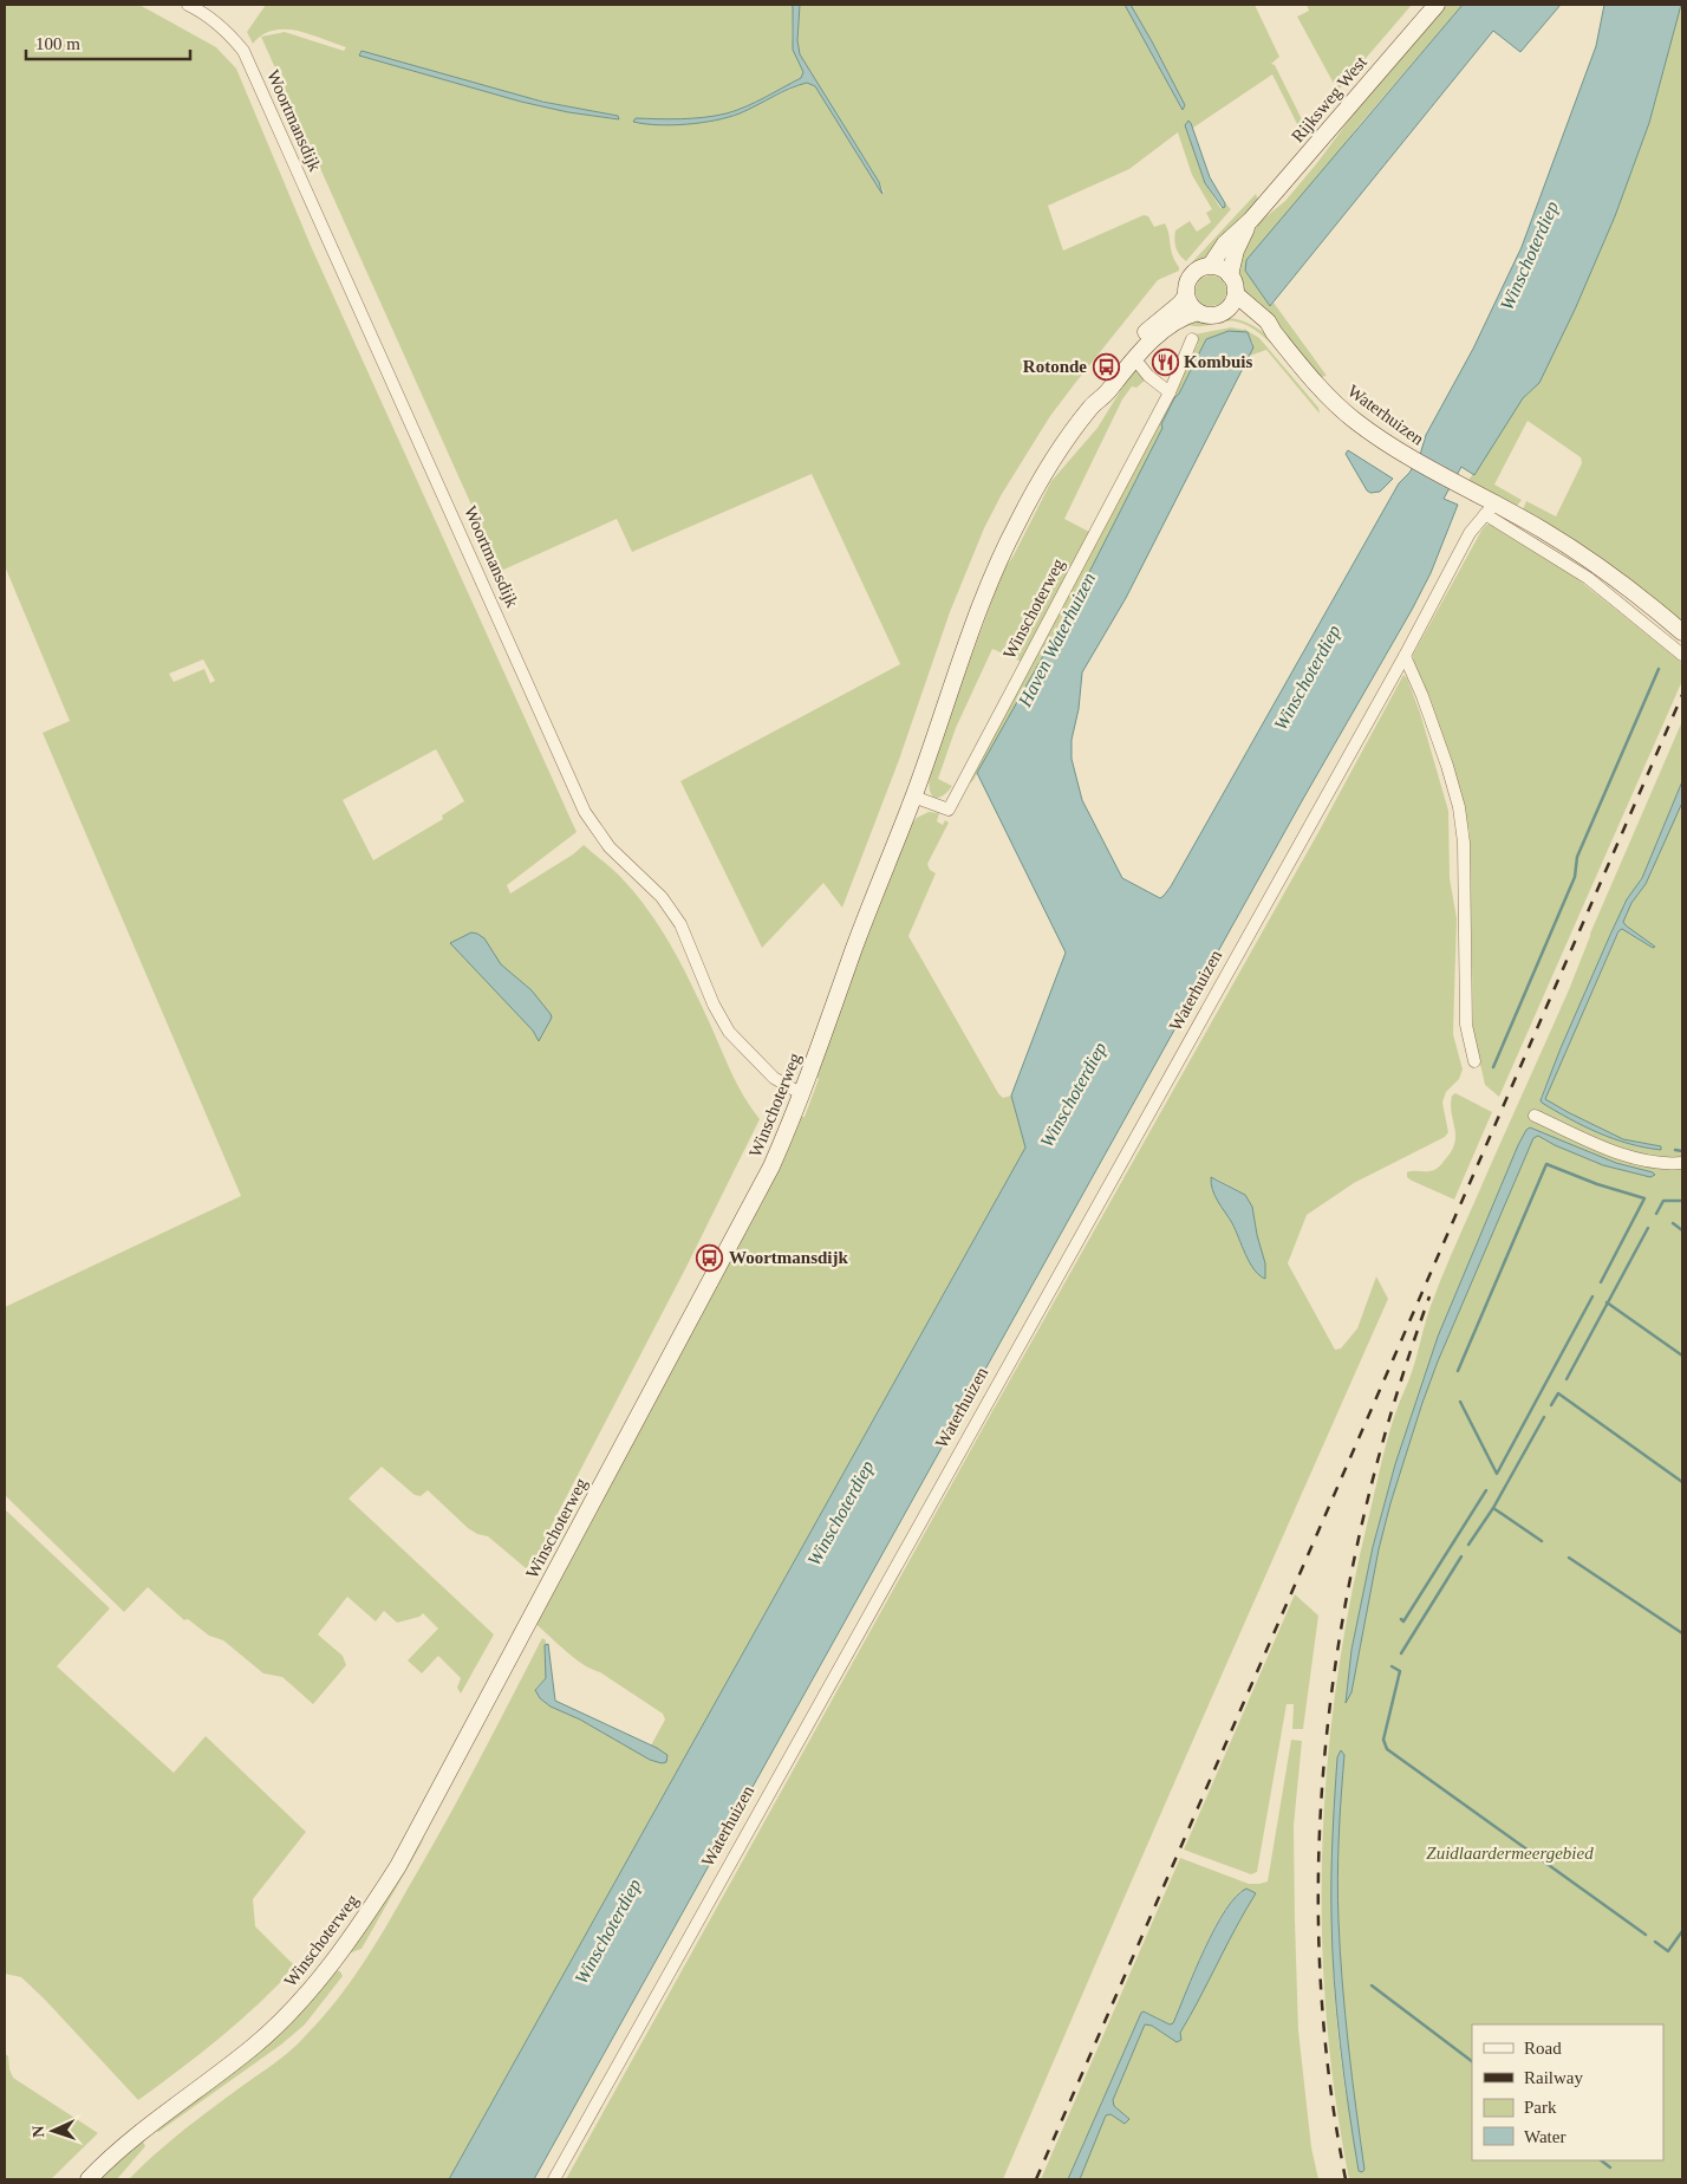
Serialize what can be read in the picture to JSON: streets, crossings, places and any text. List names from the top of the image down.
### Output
{
  "streets": {
    "main road": ["Rijksweg West", "Waterhuizen", "Winschoterweg"],
    "street": ["Woortmansdijk"]
  },
  "crossings": [
    ["Rijksweg West", "Waterhuizen"],
    ["Rijksweg West", "Winschoterweg"],
    ["Woortmansdijk", "Winschoterweg"],
    ["Waterhuizen", "Winschoterweg"]
  ],
  "water": ["Winschoterdiep", "Haven Waterhuizen"],
  "parks": ["Zuidlaardermeergebied"],
  "places": {
    "restaurant": ["Kombuis"],
    "bus stop": ["Rotonde", "Woortmansdijk"]
  },
  "legend": [
    "Road",
    "Railway",
    "Park",
    "Water"
  ],
  "scale_bar": "100 m",
  "north": "left"
}
